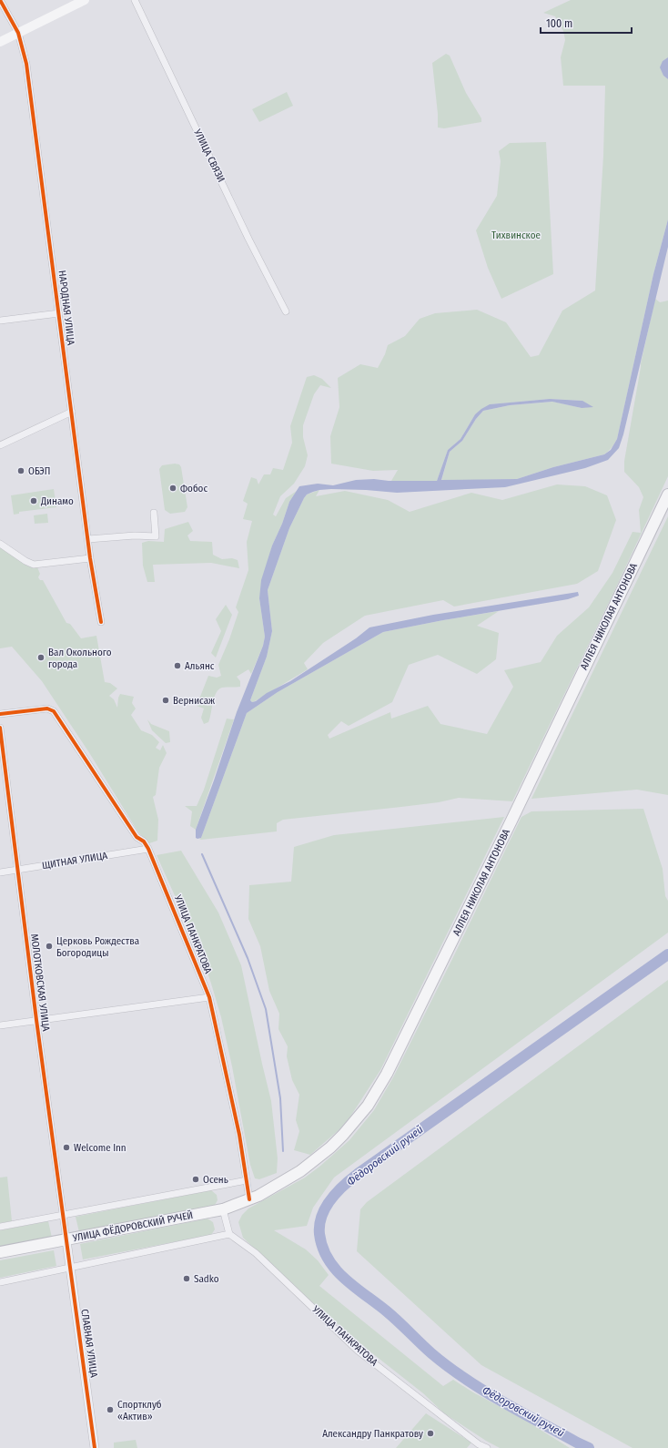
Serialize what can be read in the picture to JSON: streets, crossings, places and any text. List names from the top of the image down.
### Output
{
  "streets": {
    "main road": ["АЛЛЕЯ НИКОЛАЯ АНТОНОВА", "УЛИЦА ФЁДОРОВСКИЙ РУЧЕЙ"],
    "street": [
      "УЛИЦА СВЯЗИ",
      "НАРОДНАЯ УЛИЦА",
      "ЩИТНАЯ УЛИЦА",
      "УЛИЦА ПАНКРАТОВА",
      "МОЛОТКОВСКАЯ УЛИЦА",
      "СЛАВНАЯ УЛИЦА"
    ]
  },
  "crossings": [
    ["АЛЛЕЯ НИКОЛАЯ АНТОНОВА", "УЛИЦА ПАНКРАТОВА"],
    ["АЛЛЕЯ НИКОЛАЯ АНТОНОВА", "УЛИЦА ФЁДОРОВСКИЙ РУЧЕЙ"],
    ["ЩИТНАЯ УЛИЦА", "УЛИЦА ПАНКРАТОВА"],
    ["ЩИТНАЯ УЛИЦА", "МОЛОТКОВСКАЯ УЛИЦА"],
    ["МОЛОТКОВСКАЯ УЛИЦА", "УЛИЦА ФЁДОРОВСКИЙ РУЧЕЙ"],
    ["МОЛОТКОВСКАЯ УЛИЦА", "СЛАВНАЯ УЛИЦА"],
    ["УЛИЦА ФЁДОРОВСКИЙ РУЧЕЙ", "СЛАВНАЯ УЛИЦА"]
  ],
  "water": ["Фёдоровский ручей"],
  "parks": ["Тихвинское"],
  "places": [
    "ОБЭП",
    "Фобос",
    "Динамо",
    "Вал Окольного города",
    "Альянс",
    "Вернисаж",
    "Церковь Рождества Богородицы",
    "Welcome Inn",
    "Осень",
    "Sadko",
    "Спортклуб «Актив»",
    "Александру Панкратову"
  ],
  "scale_bar": "100 m"
}
